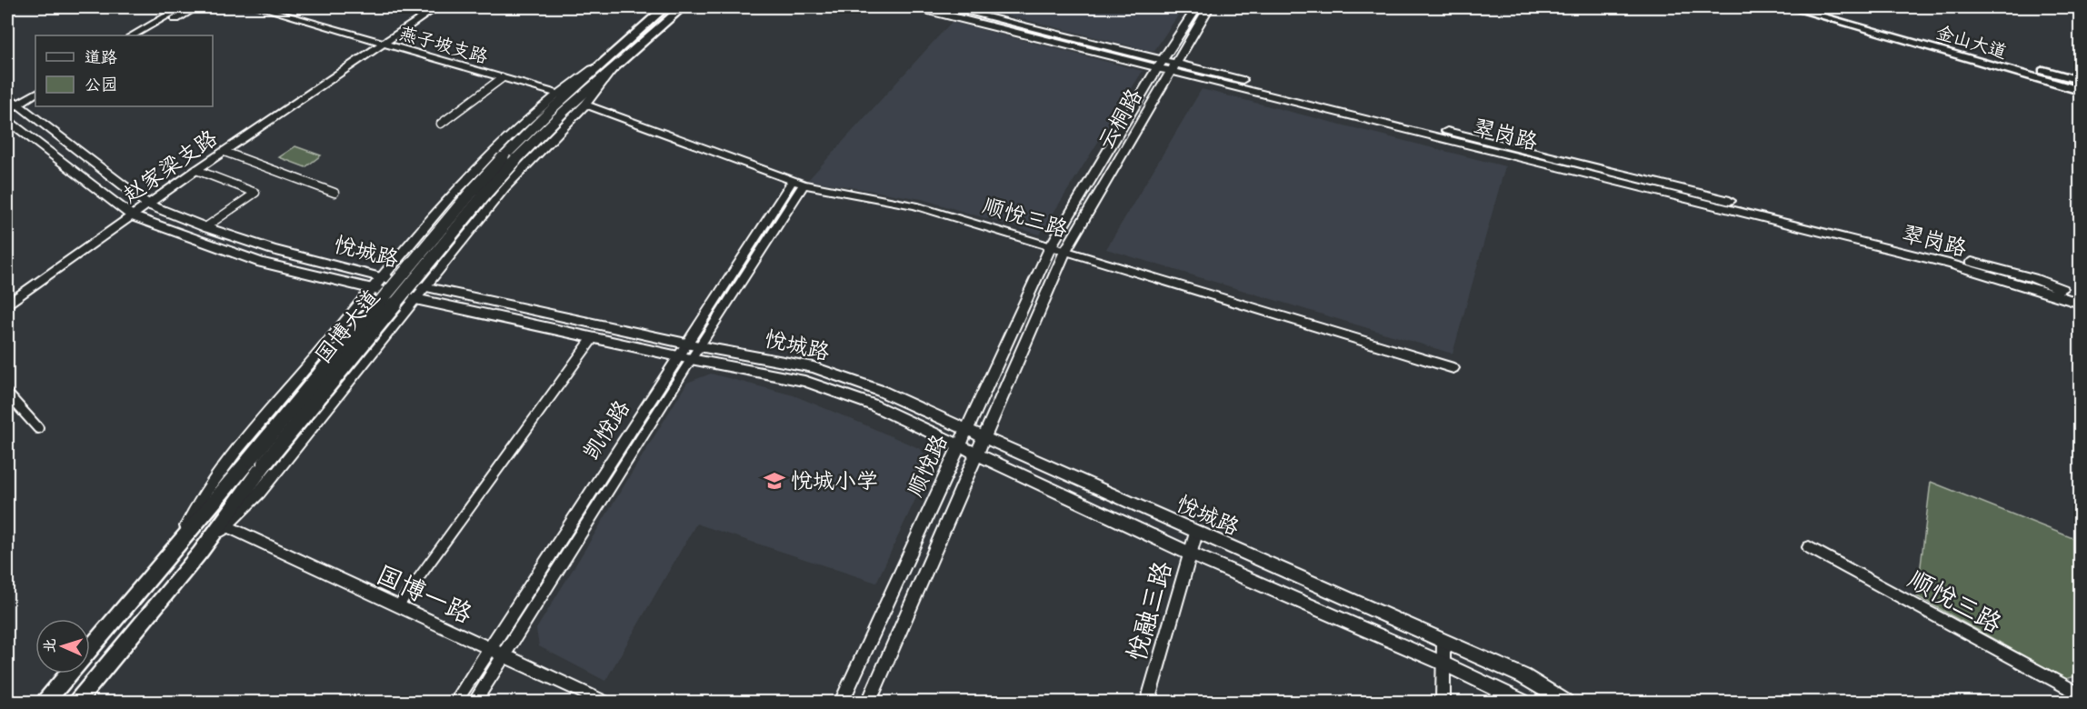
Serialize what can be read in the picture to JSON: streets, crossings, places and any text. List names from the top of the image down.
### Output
{
  "streets": {
    "main road": [
      "金山大道",
      "云桐路",
      "翠岗路",
      "悦城路",
      "国博大道",
      "顺悦路"
    ],
    "street": [
      "燕子坡支路",
      "赵家梁支路",
      "顺悦三路",
      "凯悦路",
      "国博一路",
      "悦融三路"
    ]
  },
  "crossings": [
    ["燕子坡支路", "赵家梁支路"],
    ["云桐路", "翠岗路"],
    ["云桐路", "顺悦三路"],
    ["云桐路", "顺悦路"],
    ["赵家梁支路", "悦城路"],
    ["顺悦三路", "凯悦路"],
    ["顺悦三路", "顺悦路"],
    ["悦城路", "凯悦路"],
    ["悦城路", "顺悦路"],
    ["悦城路", "悦融三路"],
    ["凯悦路", "国博一路"]
  ],
  "places": {
    "school or university": ["悦城小学"]
  },
  "legend": ["道路", "公园"],
  "north": "left"
}
